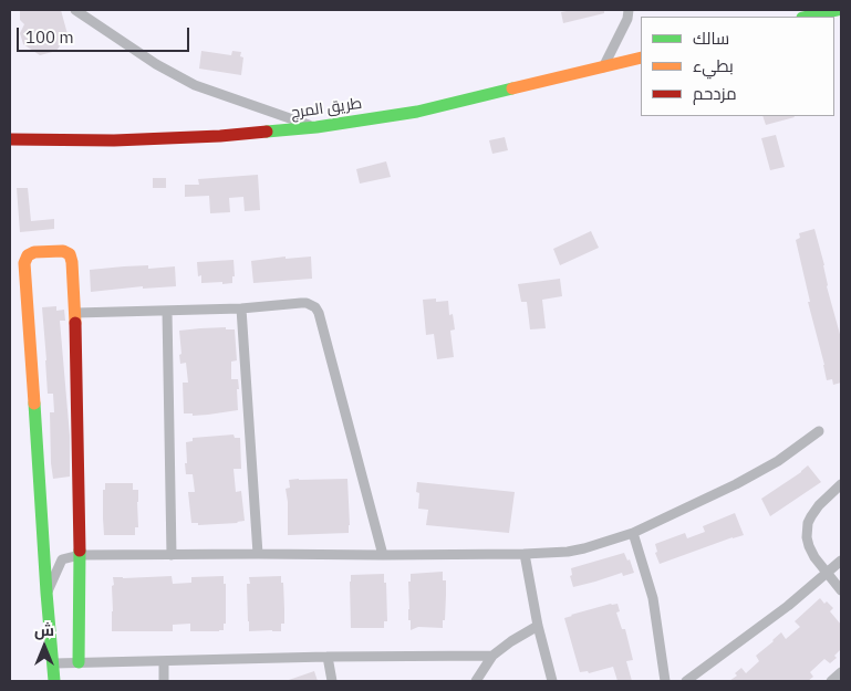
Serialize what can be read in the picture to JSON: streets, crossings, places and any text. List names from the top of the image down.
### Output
{
  "streets": {
    "main road": ["طريق المرج"]
  },
  "legend": ["سالك", "بطيء", "مزدحم"],
  "scale_bar": "100 m",
  "north": "top"
}
